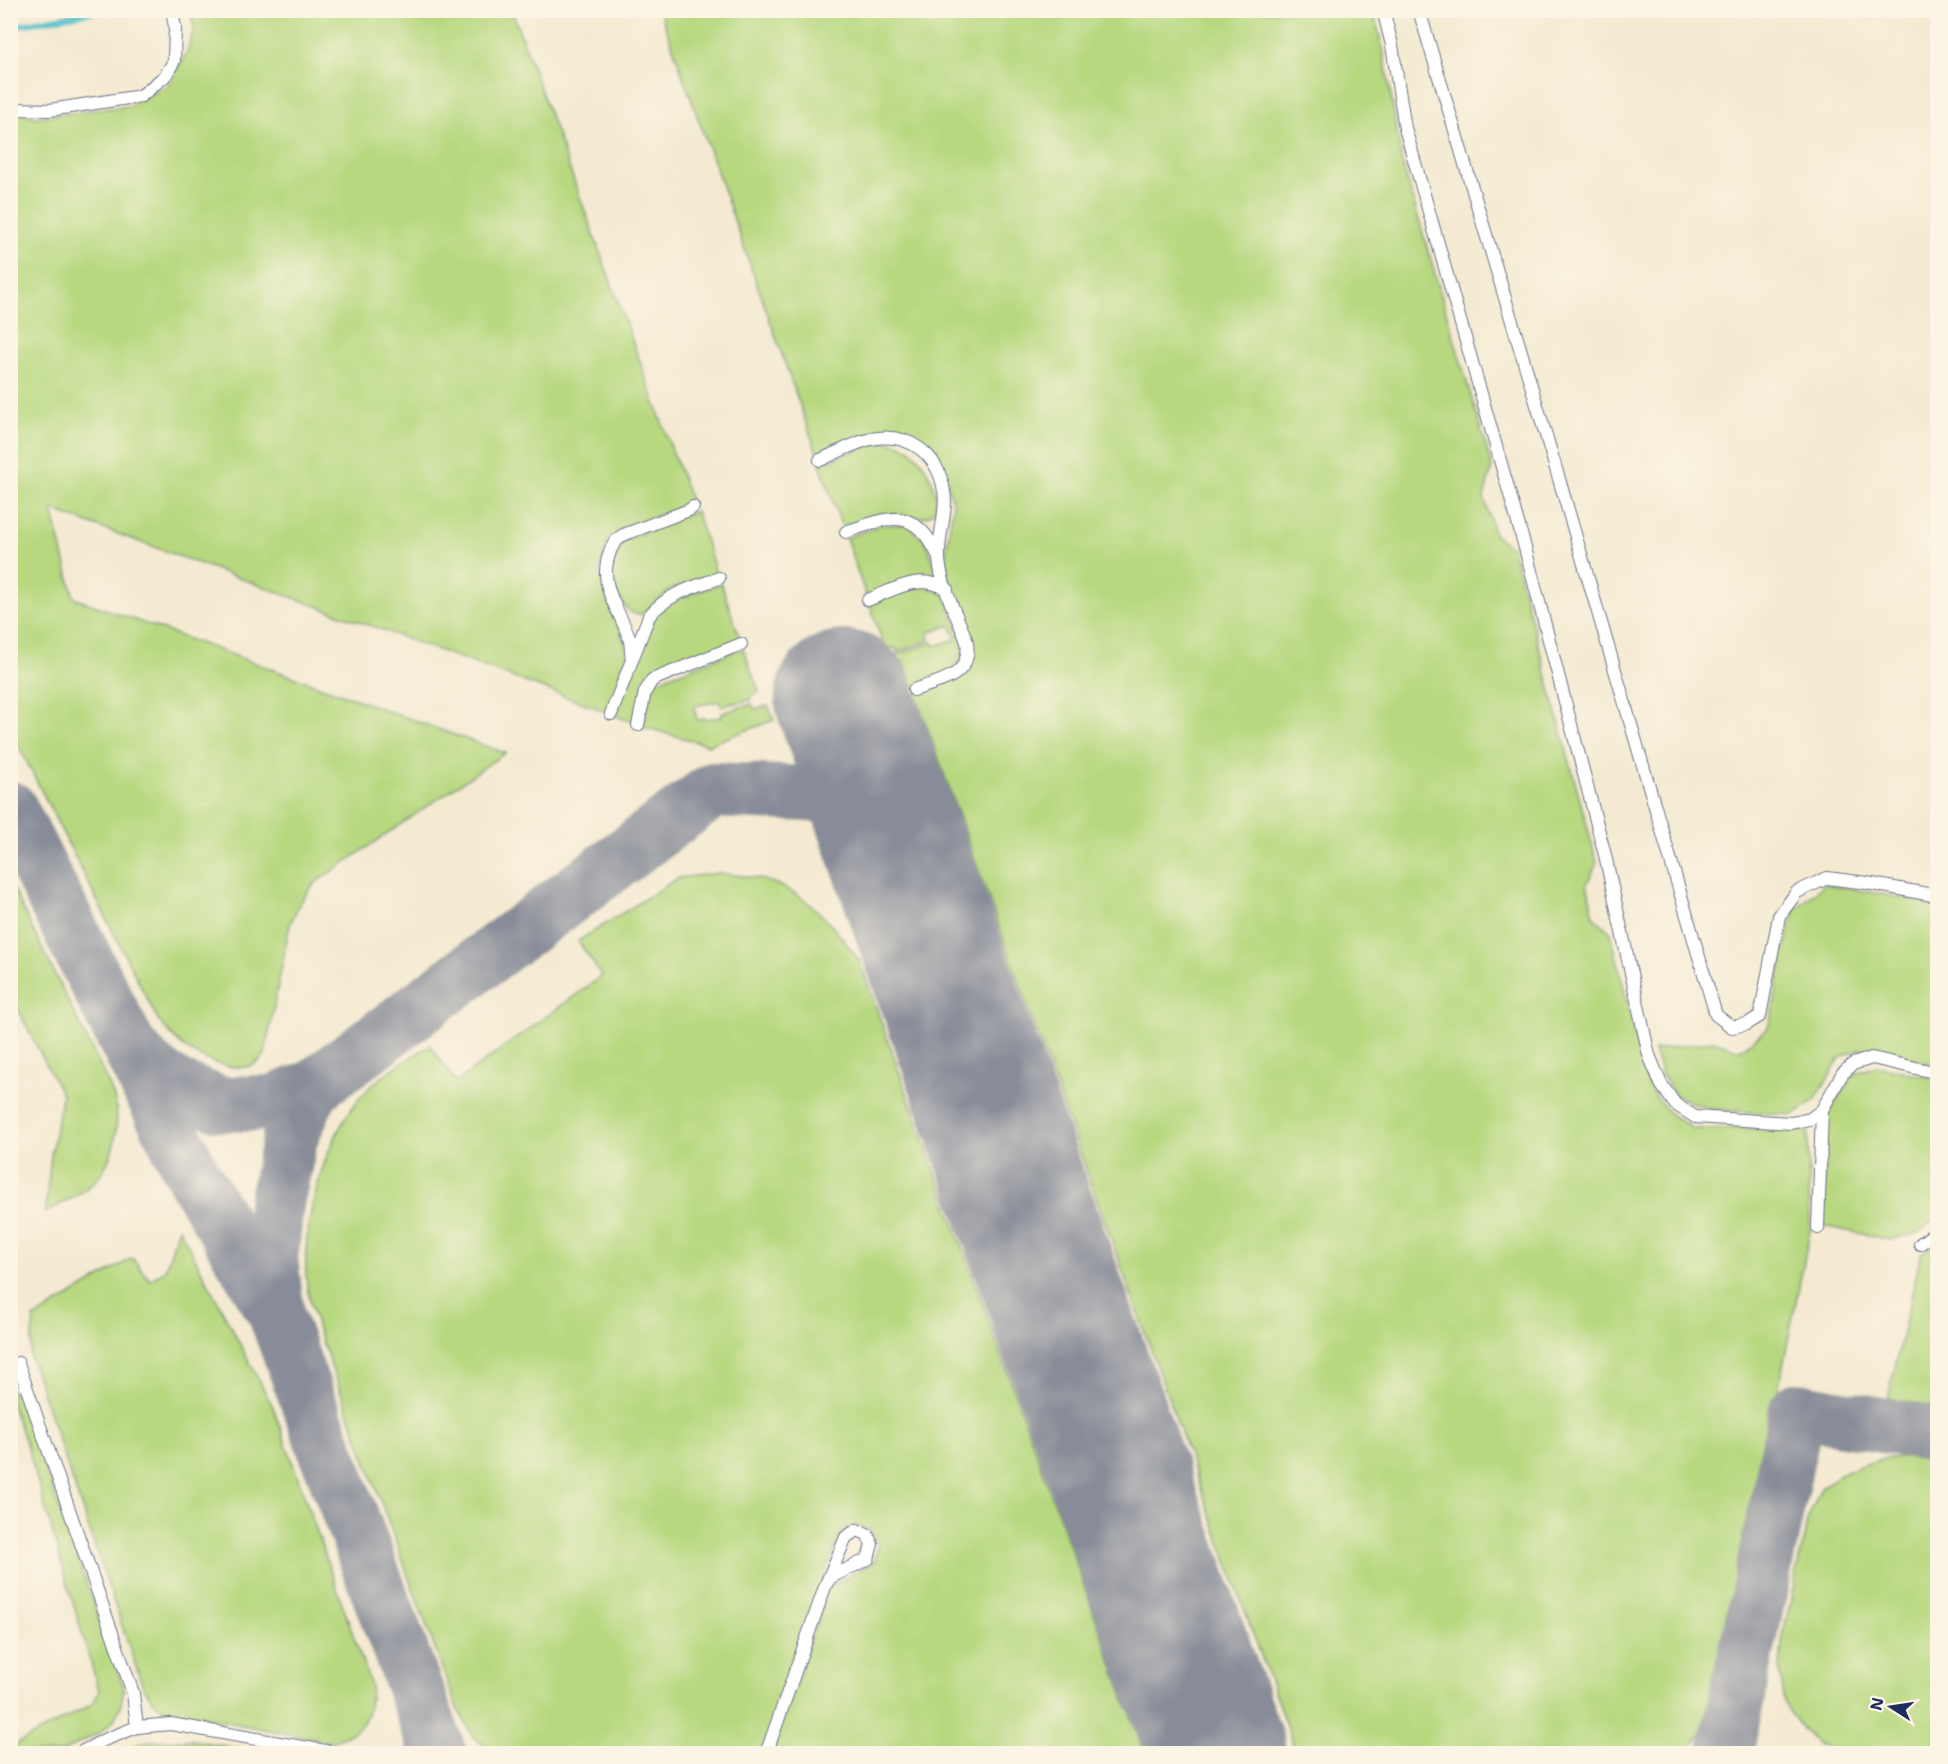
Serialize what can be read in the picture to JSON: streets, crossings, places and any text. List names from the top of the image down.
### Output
{
  "north": "left"
}
